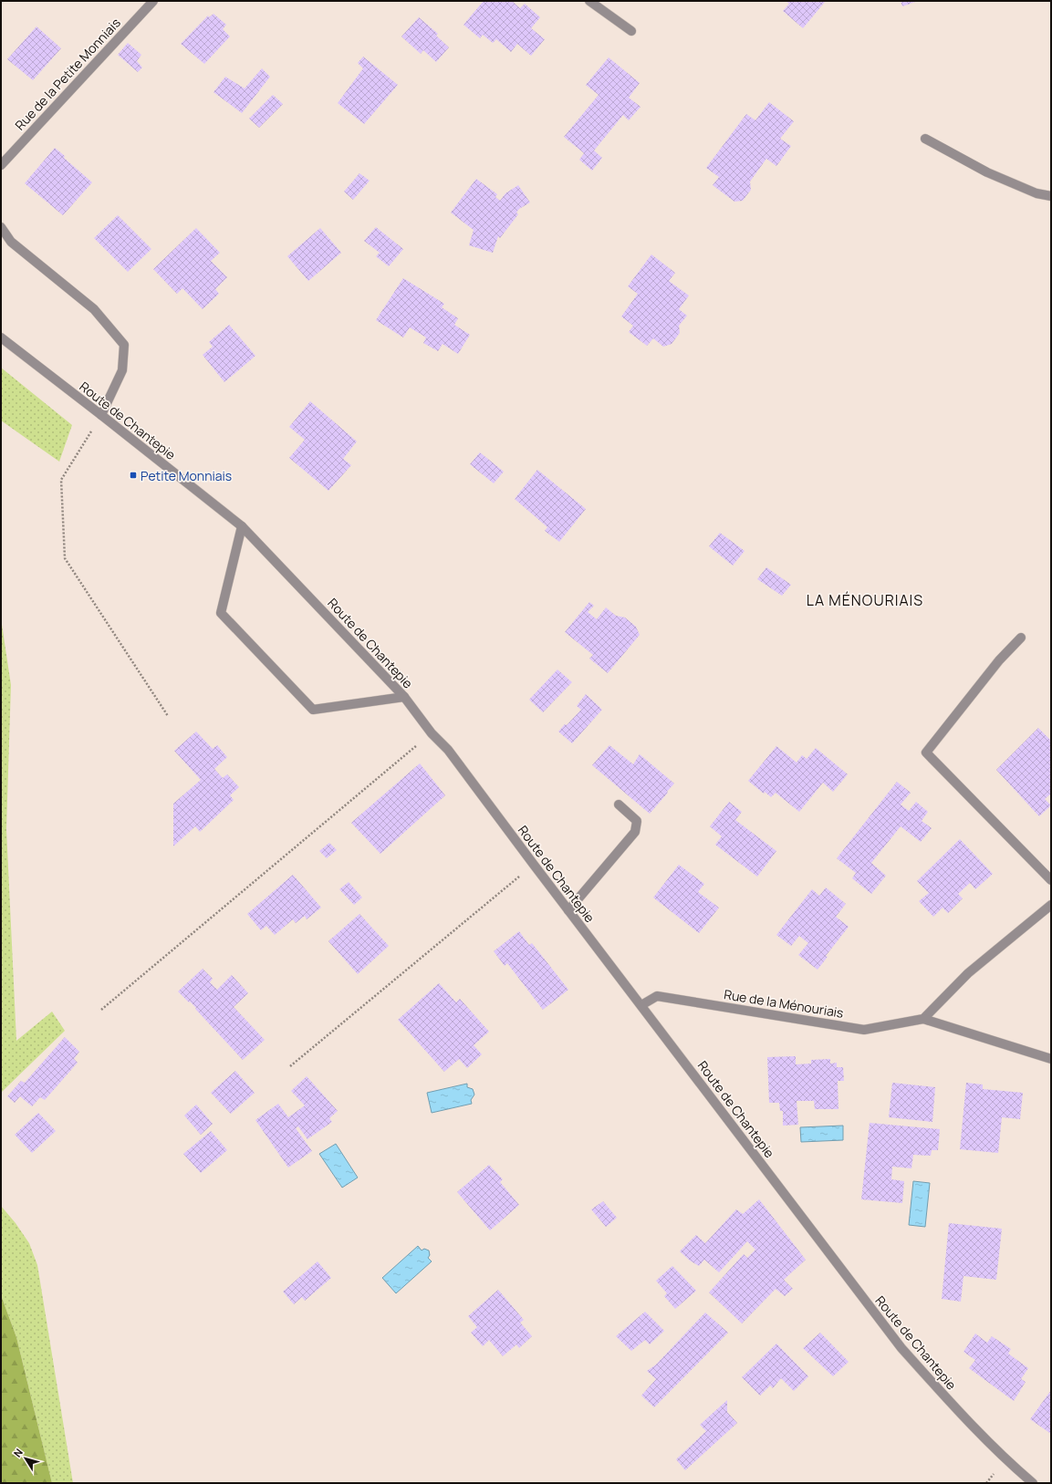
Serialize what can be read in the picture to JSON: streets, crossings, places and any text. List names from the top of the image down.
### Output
{
  "streets": {
    "street": ["Rue de la Petite Monniais", "Route de Chantepie", "Rue de la Ménouriais"]
  },
  "crossings": [
    ["Route de Chantepie", "Rue de la Ménouriais"]
  ],
  "districts": ["LA MÉNOURIAIS"],
  "places": {
    "transit": ["Petite Monniais"]
  },
  "north": "top left"
}
